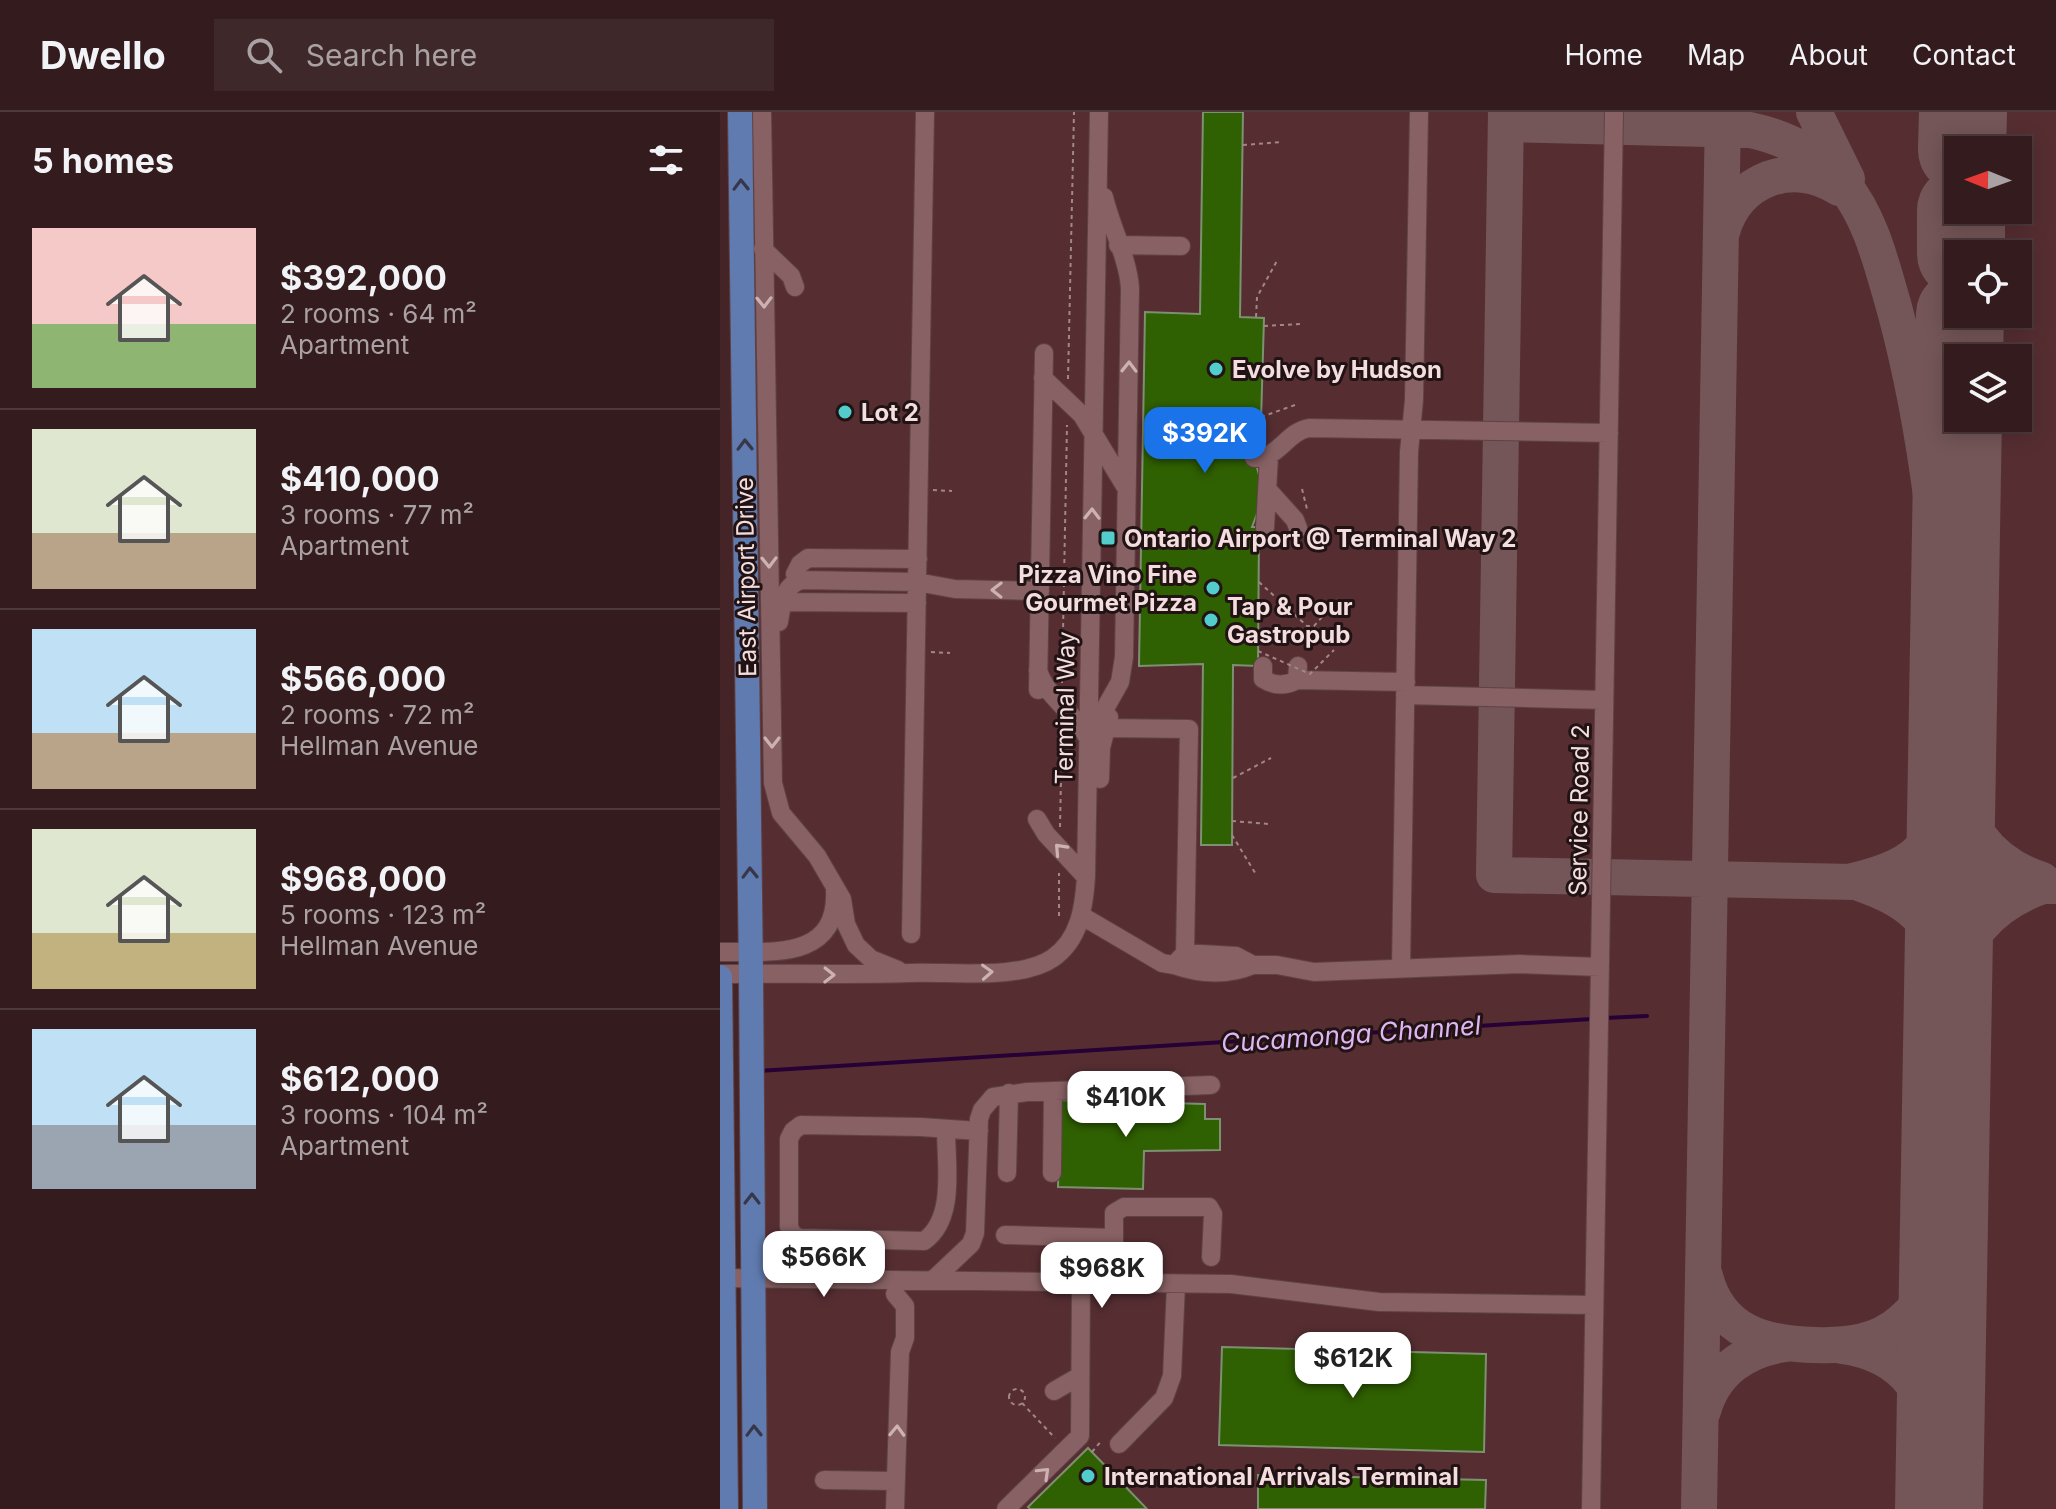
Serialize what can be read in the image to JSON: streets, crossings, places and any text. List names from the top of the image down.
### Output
{
  "streets": {
    "main road": ["East Airport Drive"],
    "street": ["Terminal Way", "Service Road 2"]
  },
  "crossings": [
    ["East Airport Drive", "Terminal Way"]
  ],
  "water": ["Cucamonga Channel"],
  "places": {
    "other": [
      "Evolve by Hudson",
      "Lot 2",
      "Pizza Vino Fine Gourmet Pizza",
      "Tap & Pour Gastropub",
      "International Arrivals Terminal"
    ],
    "transit": ["Ontario Airport @ Terminal Way 2"]
  },
  "north": "left",
  "page": {
    "header": "Dwello",
    "search": "Search here",
    "nav": [
      "Home",
      "Map",
      "About",
      "Contact"
    ],
    "heading": "5 homes",
    "list": [
      {
        "name": "$392,000",
        "note": "2 rooms · 64 m² · Apartment"
      },
      {
        "name": "$410,000",
        "note": "3 rooms · 77 m² · Apartment"
      },
      {
        "name": "$566,000",
        "note": "2 rooms · 72 m² · Hellman Avenue"
      },
      {
        "name": "$968,000",
        "note": "5 rooms · 123 m² · Hellman Avenue"
      },
      {
        "name": "$612,000",
        "note": "3 rooms · 104 m² · Apartment"
      }
    ],
    "price": [
      "$392K",
      "$410K",
      "$566K",
      "$968K",
      "$612K"
    ]
  }
}
